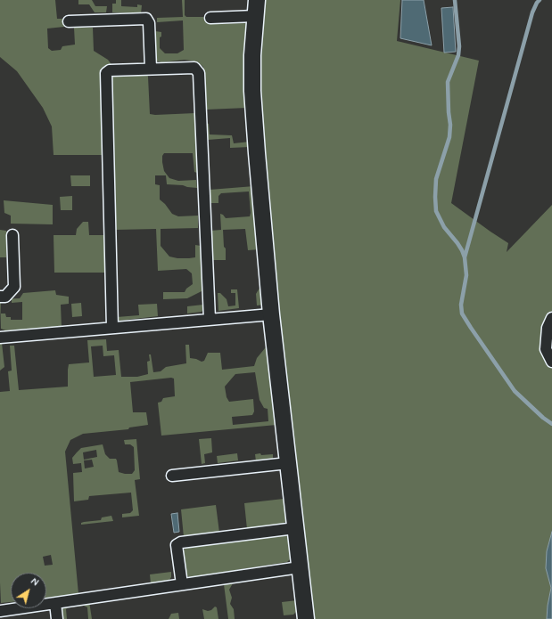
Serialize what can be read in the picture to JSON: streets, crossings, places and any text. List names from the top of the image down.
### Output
{
  "north": "top right"
}
